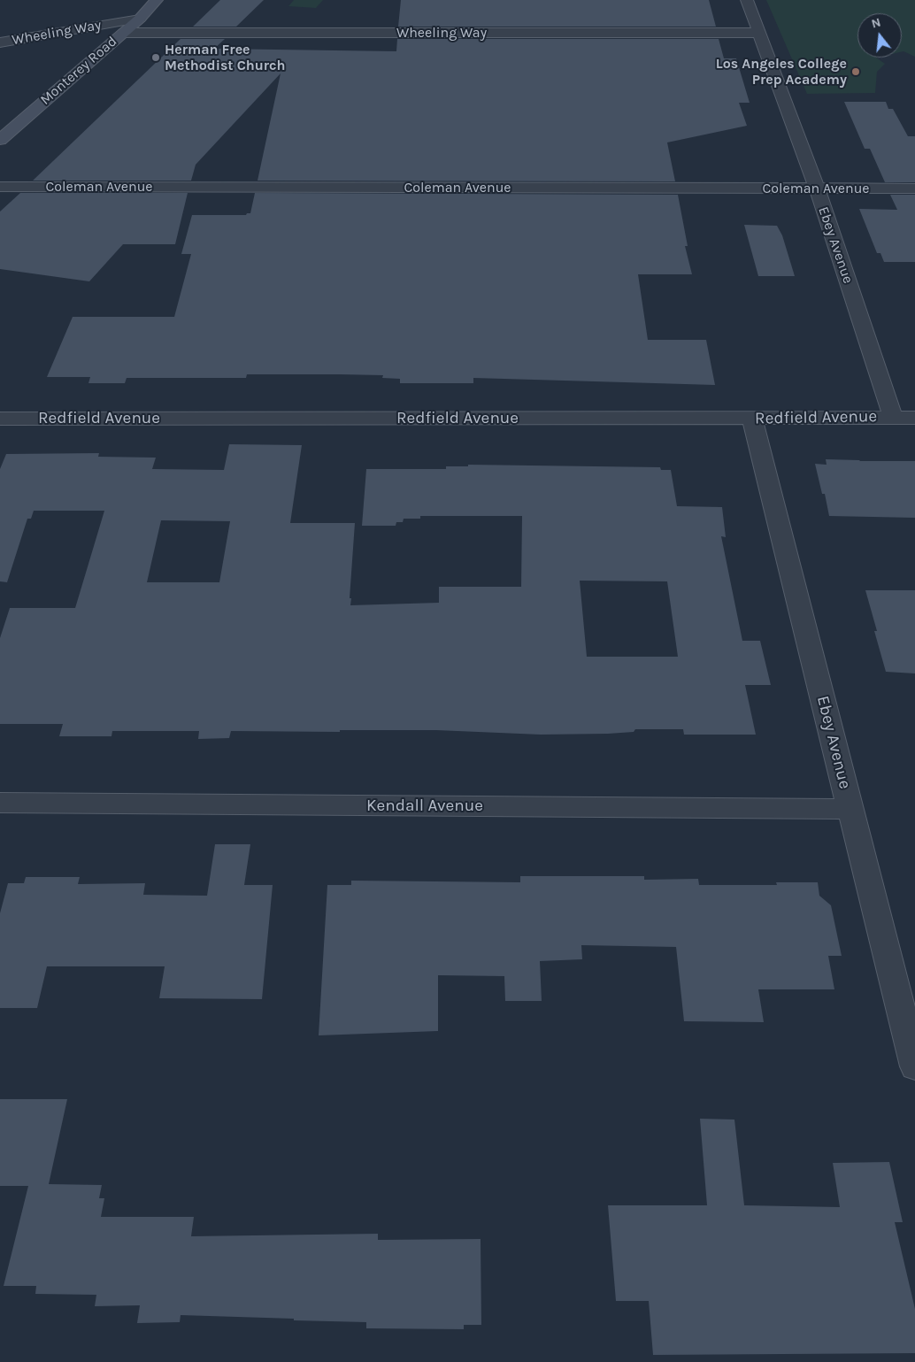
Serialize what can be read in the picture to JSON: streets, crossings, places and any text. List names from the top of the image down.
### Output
{
  "streets": {
    "street": [
      "Wheeling Way",
      "Monterey Road",
      "Coleman Avenue",
      "Ebey Avenue",
      "Redfield Avenue",
      "Kendall Avenue"
    ]
  },
  "crossings": [
    ["Wheeling Way", "Monterey Road"],
    ["Wheeling Way", "Ebey Avenue"],
    ["Coleman Avenue", "Ebey Avenue"],
    ["Ebey Avenue", "Redfield Avenue"],
    ["Ebey Avenue", "Kendall Avenue"]
  ],
  "places": ["Herman Free Methodist Church", "Los Angeles College Prep Academy"],
  "north": "top"
}
